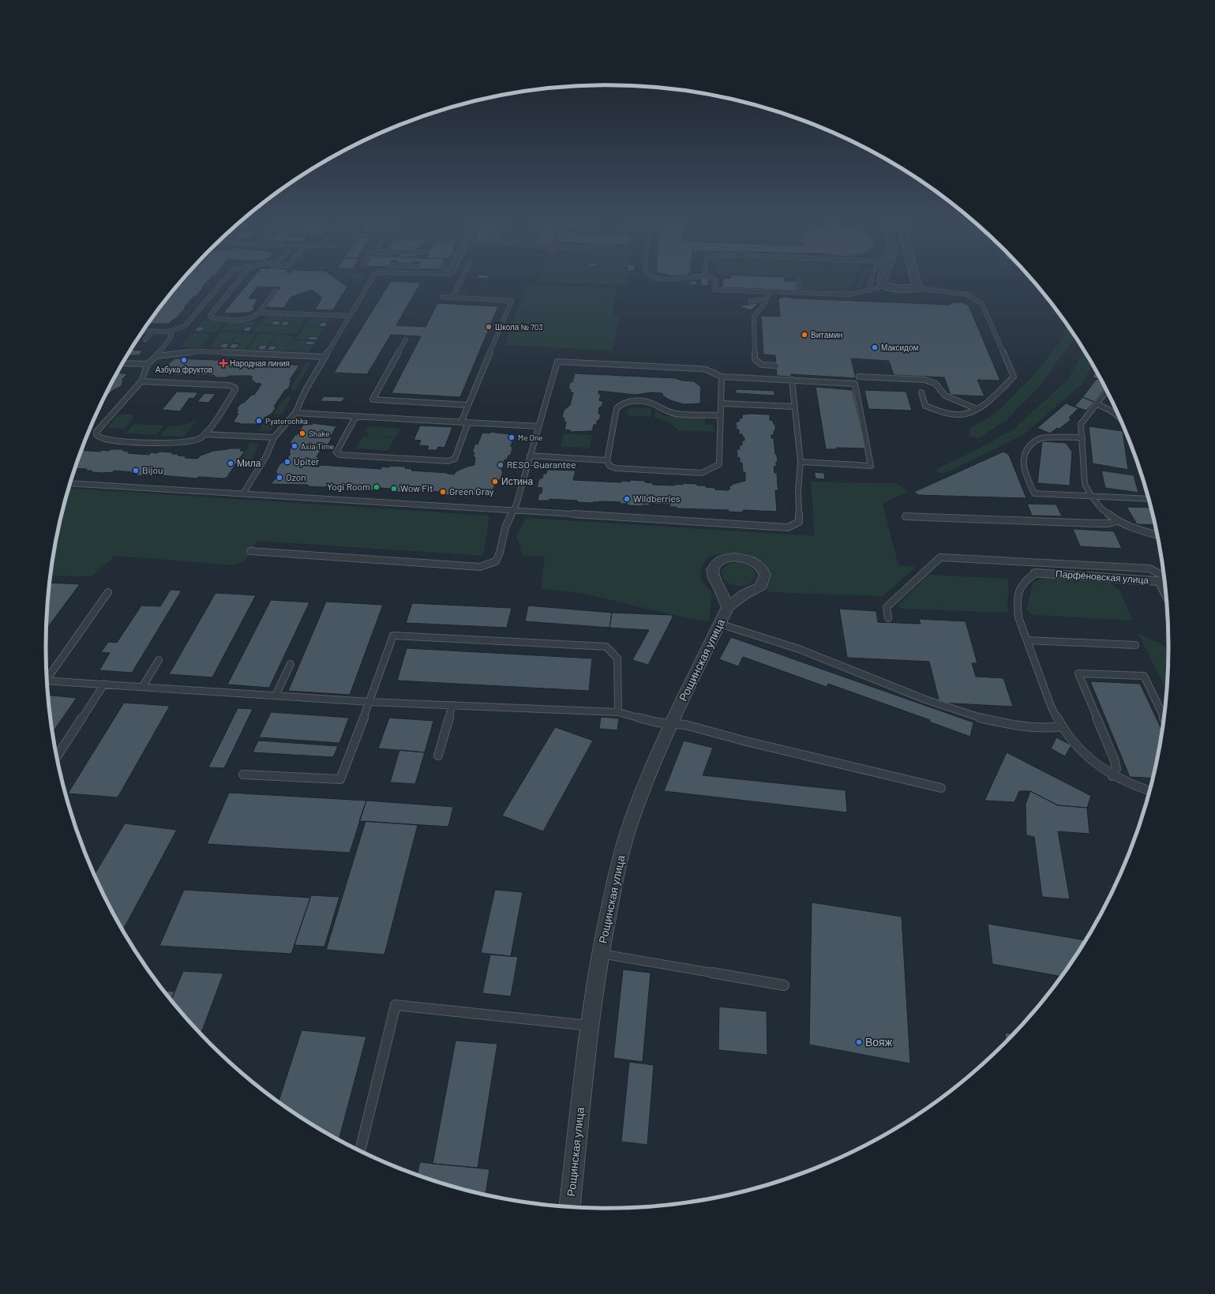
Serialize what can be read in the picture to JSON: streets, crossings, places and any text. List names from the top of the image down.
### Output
{
  "streets": {
    "street": ["Парфёновская улица", "Рощинская улица"]
  },
  "places": {
    "other": [
      "Школа № 703",
      "Витамин",
      "Максидом",
      "Азбука фруктов",
      "Pyaterochka",
      "Shake",
      "Me One",
      "Asia Time",
      "Upiter",
      "Мила",
      "RESO-Guarantee",
      "Bijou",
      "Ozon",
      "Истина",
      "Yogi Room",
      "Wow Fit",
      "Green Gray",
      "Wildberries",
      "Вояж"
    ],
    "health": ["Народная линия"]
  }
}
